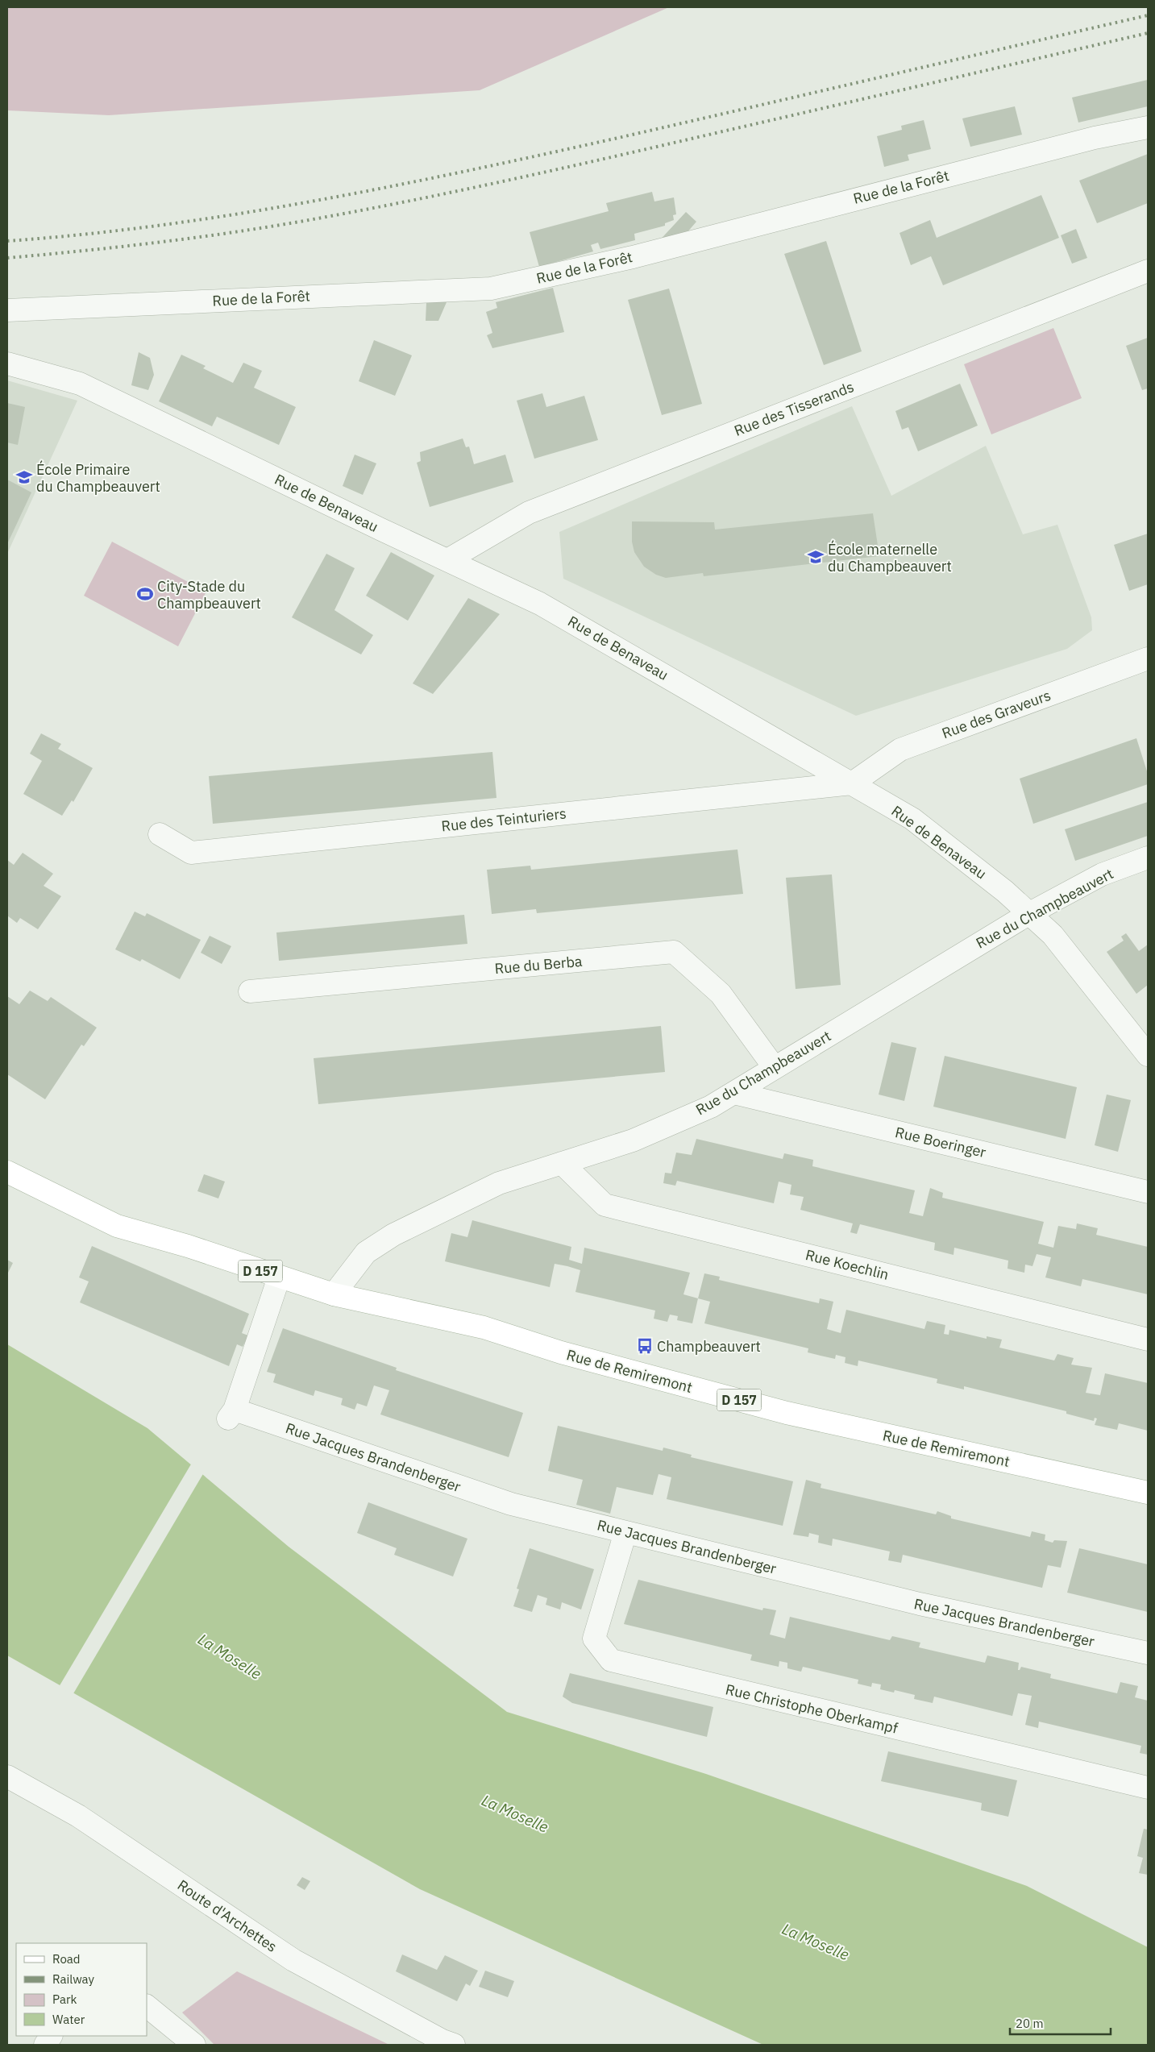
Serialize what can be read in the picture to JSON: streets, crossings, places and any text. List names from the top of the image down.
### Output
{
  "streets": {
    "main road": ["D 157", "Rue de Remiremont"],
    "street": [
      "Rue de la Forêt",
      "Rue des Tisserands",
      "Rue de Benaveau",
      "Rue des Graveurs",
      "Rue des Teinturiers",
      "Rue du Champbeauvert",
      "Rue du Berba",
      "Rue Boeringer",
      "Rue Koechlin",
      "Rue Jacques Brandenberger",
      "Rue Christophe Oberkampf",
      "Route d'Archettes"
    ]
  },
  "crossings": [
    ["Rue des Tisserands", "Rue de Benaveau"],
    ["Rue de Benaveau", "Rue des Graveurs"],
    ["Rue de Benaveau", "Rue des Teinturiers"],
    ["Rue de Benaveau", "Rue du Champbeauvert"],
    ["Rue des Graveurs", "Rue des Teinturiers"],
    ["Rue du Champbeauvert", "Rue du Berba"],
    ["Rue du Champbeauvert", "Rue Boeringer"],
    ["Rue du Champbeauvert", "Rue Koechlin"],
    ["Rue du Champbeauvert", "Rue de Remiremont"],
    ["Rue de Remiremont", "Rue Jacques Brandenberger"],
    ["Rue Jacques Brandenberger", "Rue Christophe Oberkampf"]
  ],
  "water": ["La Moselle"],
  "places": {
    "school or university": ["École Primaire du Champbeauvert", "École maternelle du Champbeauvert"],
    "sports": ["City-Stade du Champbeauvert"],
    "bus stop": ["Champbeauvert"]
  },
  "legend": [
    "Road",
    "Railway",
    "Park",
    "Water"
  ],
  "scale_bar": "20 m"
}
